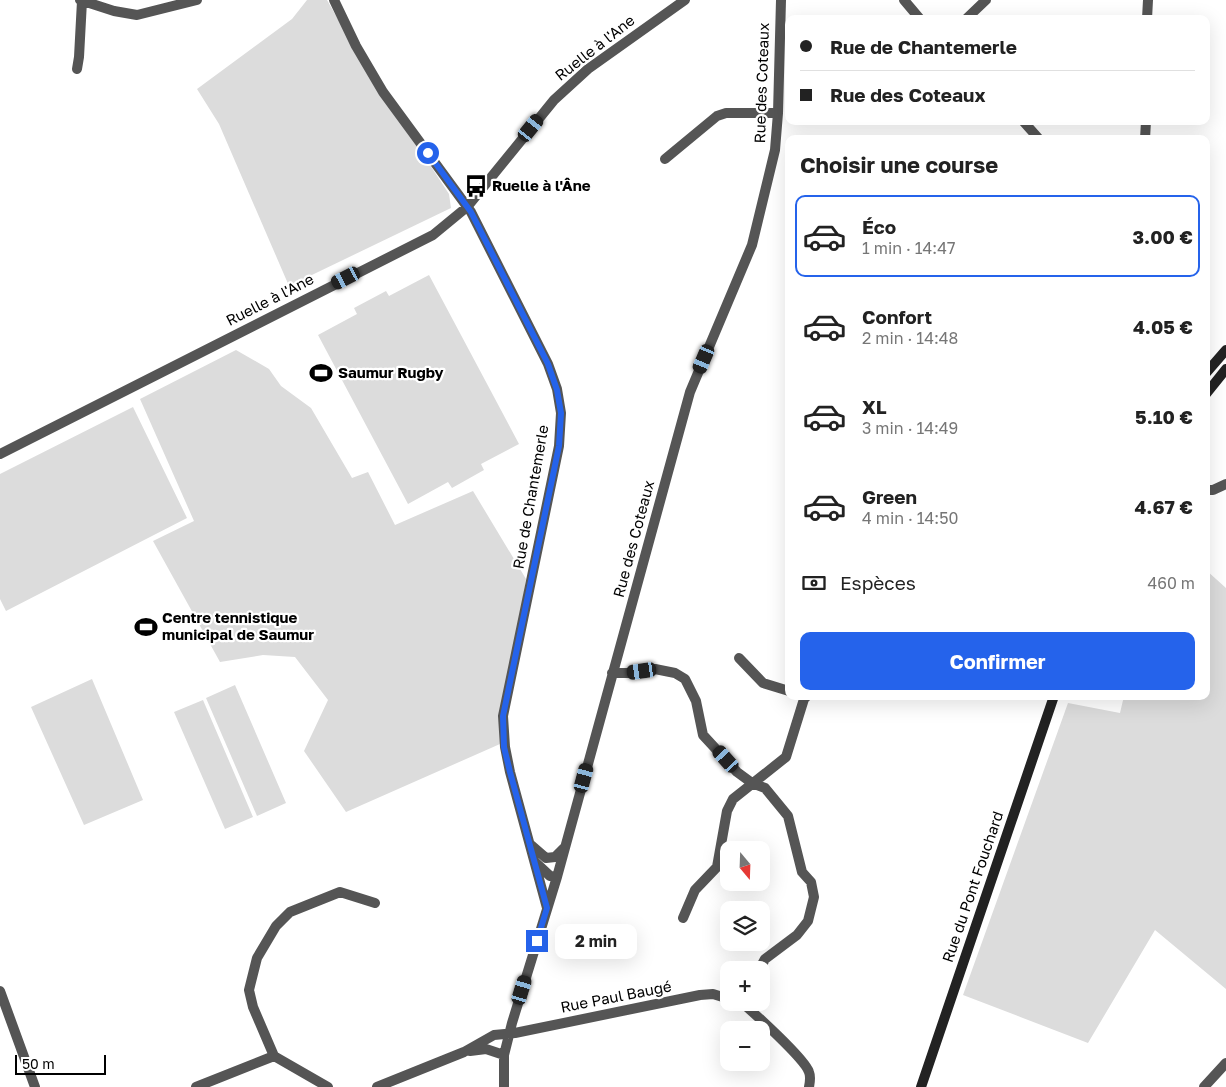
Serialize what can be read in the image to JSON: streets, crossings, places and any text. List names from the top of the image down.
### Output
{
  "streets": {
    "main road": ["Rue du Pont Fouchard"],
    "street": [
      "Ruelle à l'Ane",
      "Rue des Coteaux",
      "Rue de Chantemerle",
      "Rue Paul Baugé"
    ]
  },
  "crossings": [
    ["Ruelle à l'Ane", "Rue de Chantemerle"],
    ["Rue des Coteaux", "Rue de Chantemerle"],
    ["Rue des Coteaux", "Rue Paul Baugé"]
  ],
  "places": {
    "bus stop": ["Ruelle à l'Âne"],
    "sports": ["Saumur Rugby", "Centre tennistique municipal de Saumur"]
  },
  "scale_bar": "50 m",
  "north": "bottom",
  "page": {
    "banner": ["Rue de Chantemerle", "Rue des Coteaux"],
    "heading": "Choisir une course",
    "list": [
      {
        "name": "Éco",
        "note": "1 min · 14:47",
        "value": "3.00 €"
      },
      {
        "name": "Confort",
        "note": "2 min · 14:48",
        "value": "4.05 €"
      },
      {
        "name": "XL",
        "note": "3 min · 14:49",
        "value": "5.10 €"
      },
      {
        "name": "Green",
        "note": "4 min · 14:50",
        "value": "4.67 €"
      }
    ],
    "pay": ["Espèces", "460 m"],
    "buttons": "Confirmer",
    "map_buttons": ["+", "−"],
    "bubble": "2 min",
    "scale": "50 m"
  }
}
